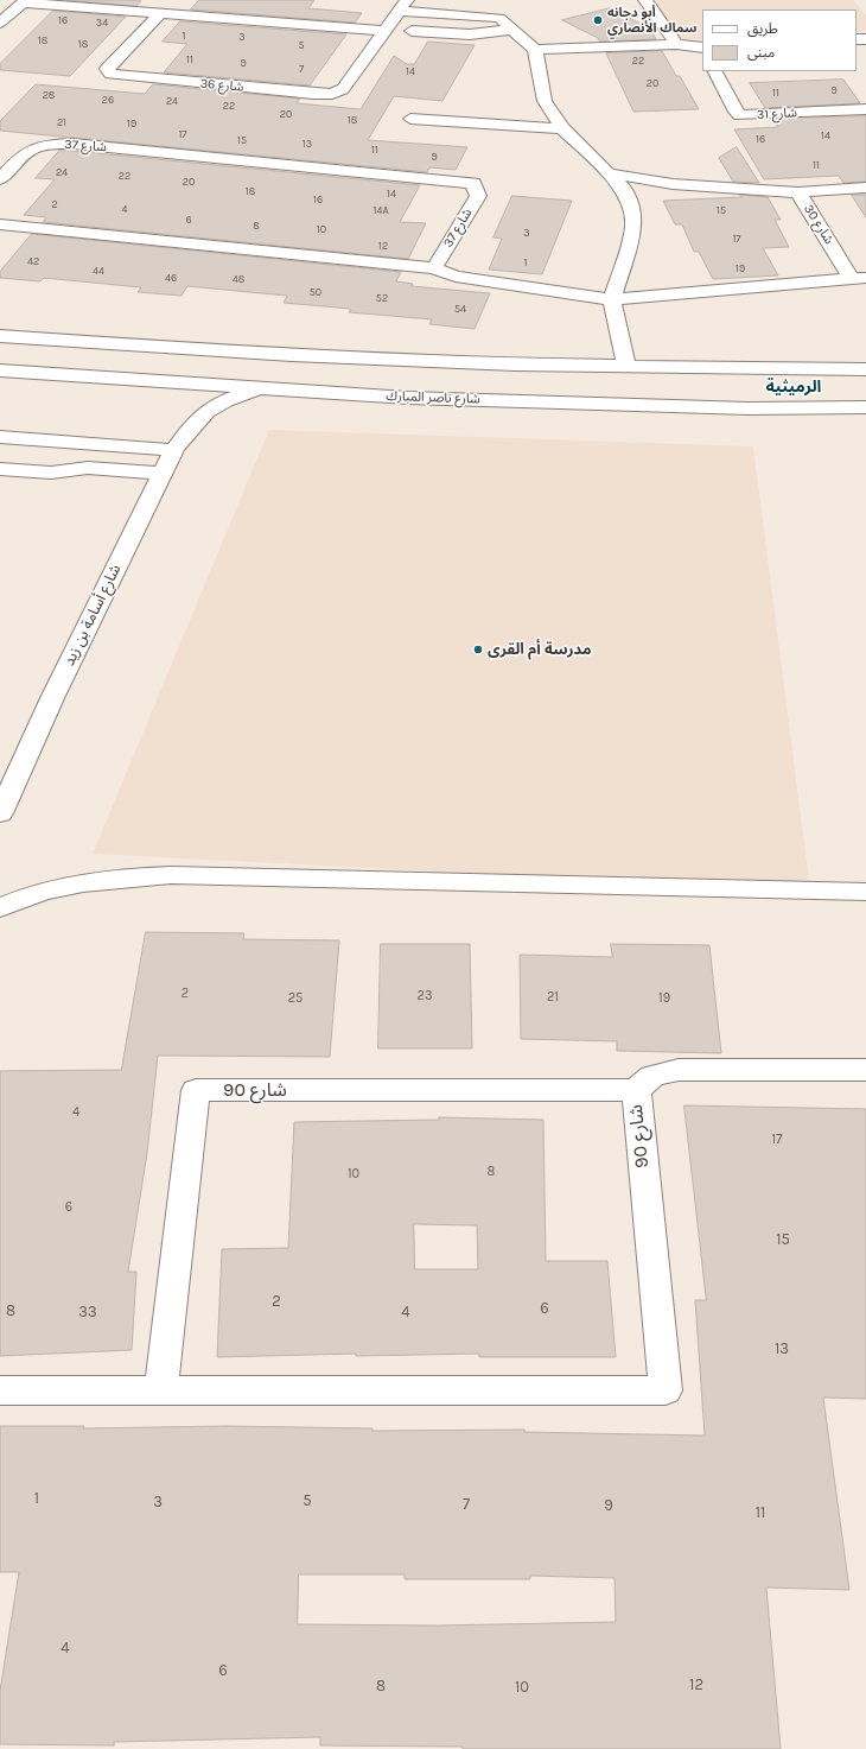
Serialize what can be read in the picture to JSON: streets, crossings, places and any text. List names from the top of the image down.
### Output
{
  "streets": {
    "street": [
      "شارع 36",
      "شارع 31",
      "شارع 37",
      "شارع 30",
      "شارع ناصر المبارك",
      "شارع أسامة بن زيد",
      "شارع 90"
    ]
  },
  "crossings": [
    ["شارع ناصر المبارك", "شارع أسامة بن زيد"]
  ],
  "districts": ["الرميثية"],
  "places": ["أبو دجانه سماك الأنصاري", "مدرسة أم القرى"],
  "house_numbers": [
    "16",
    "34",
    "1",
    "3",
    "18",
    "18",
    "5",
    "11",
    "22",
    "9",
    "7",
    "14",
    "20",
    "9",
    "11",
    "28",
    "26",
    "24",
    "22",
    "20",
    "18",
    "21",
    "19",
    "17",
    "14",
    "16",
    "15",
    "13",
    "11",
    "9",
    "11",
    "24",
    "22",
    "20",
    "18",
    "14",
    "16",
    "2",
    "4",
    "14A",
    "15",
    "6",
    "8",
    "10",
    "3",
    "17",
    "12",
    "42",
    "1",
    "19",
    "44",
    "46",
    "48",
    "50",
    "52",
    "54",
    "2",
    "23",
    "21",
    "25",
    "19",
    "4",
    "17",
    "8",
    "10",
    "6",
    "15",
    "2",
    "6",
    "8",
    "33",
    "4",
    "13",
    "1",
    "5",
    "3",
    "7",
    "9",
    "11",
    "4",
    "6",
    "12",
    "8",
    "10"
  ],
  "legend": ["طريق", "مبنى"]
}
